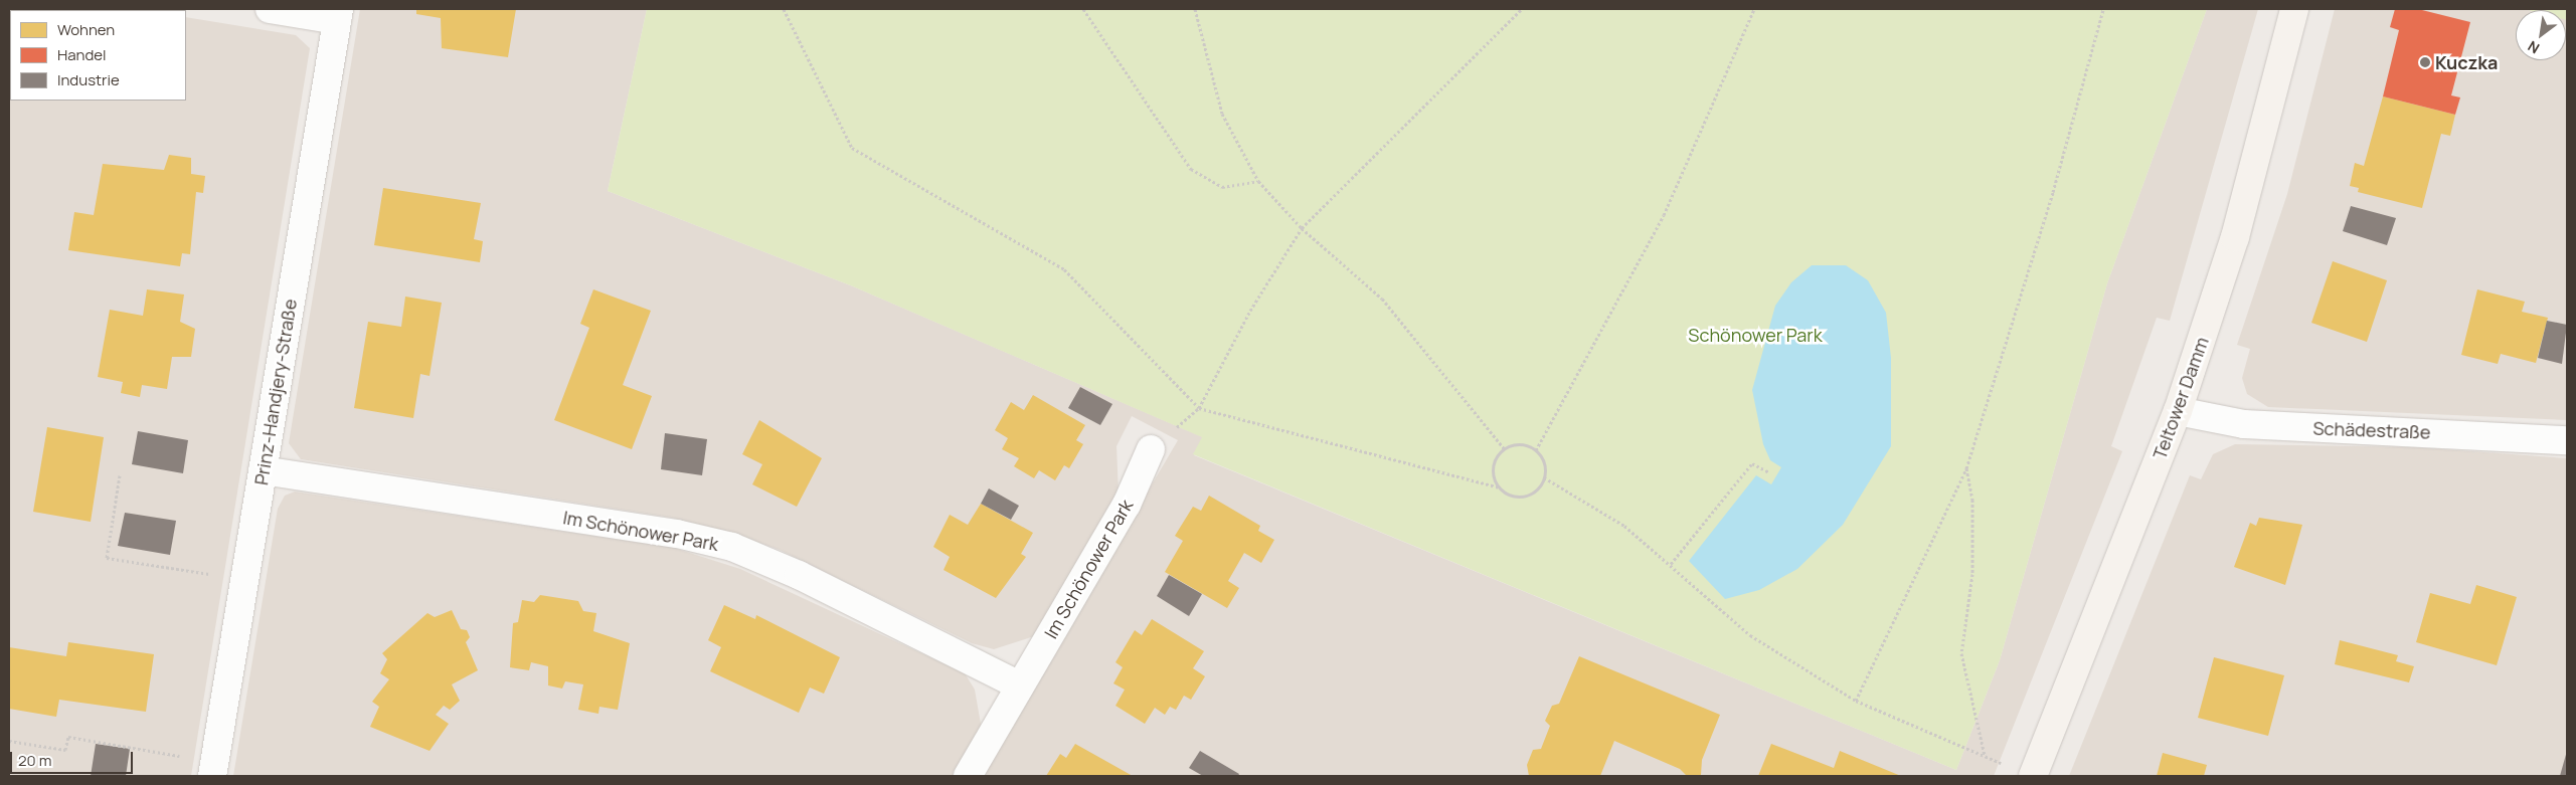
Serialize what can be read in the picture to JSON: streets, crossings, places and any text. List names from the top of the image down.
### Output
{
  "streets": {
    "main road": ["Teltower Damm"],
    "street": ["Prinz-Handjery-Straße", "Schädestraße", "Im Schönower Park"]
  },
  "crossings": [
    ["Prinz-Handjery-Straße", "Im Schönower Park"],
    ["Teltower Damm", "Schädestraße"]
  ],
  "parks": ["Schönower Park"],
  "places": ["Kuczka"],
  "legend": ["Wohnen", "Handel", "Industrie"],
  "scale_bar": "20 m",
  "north": "bottom left"
}
